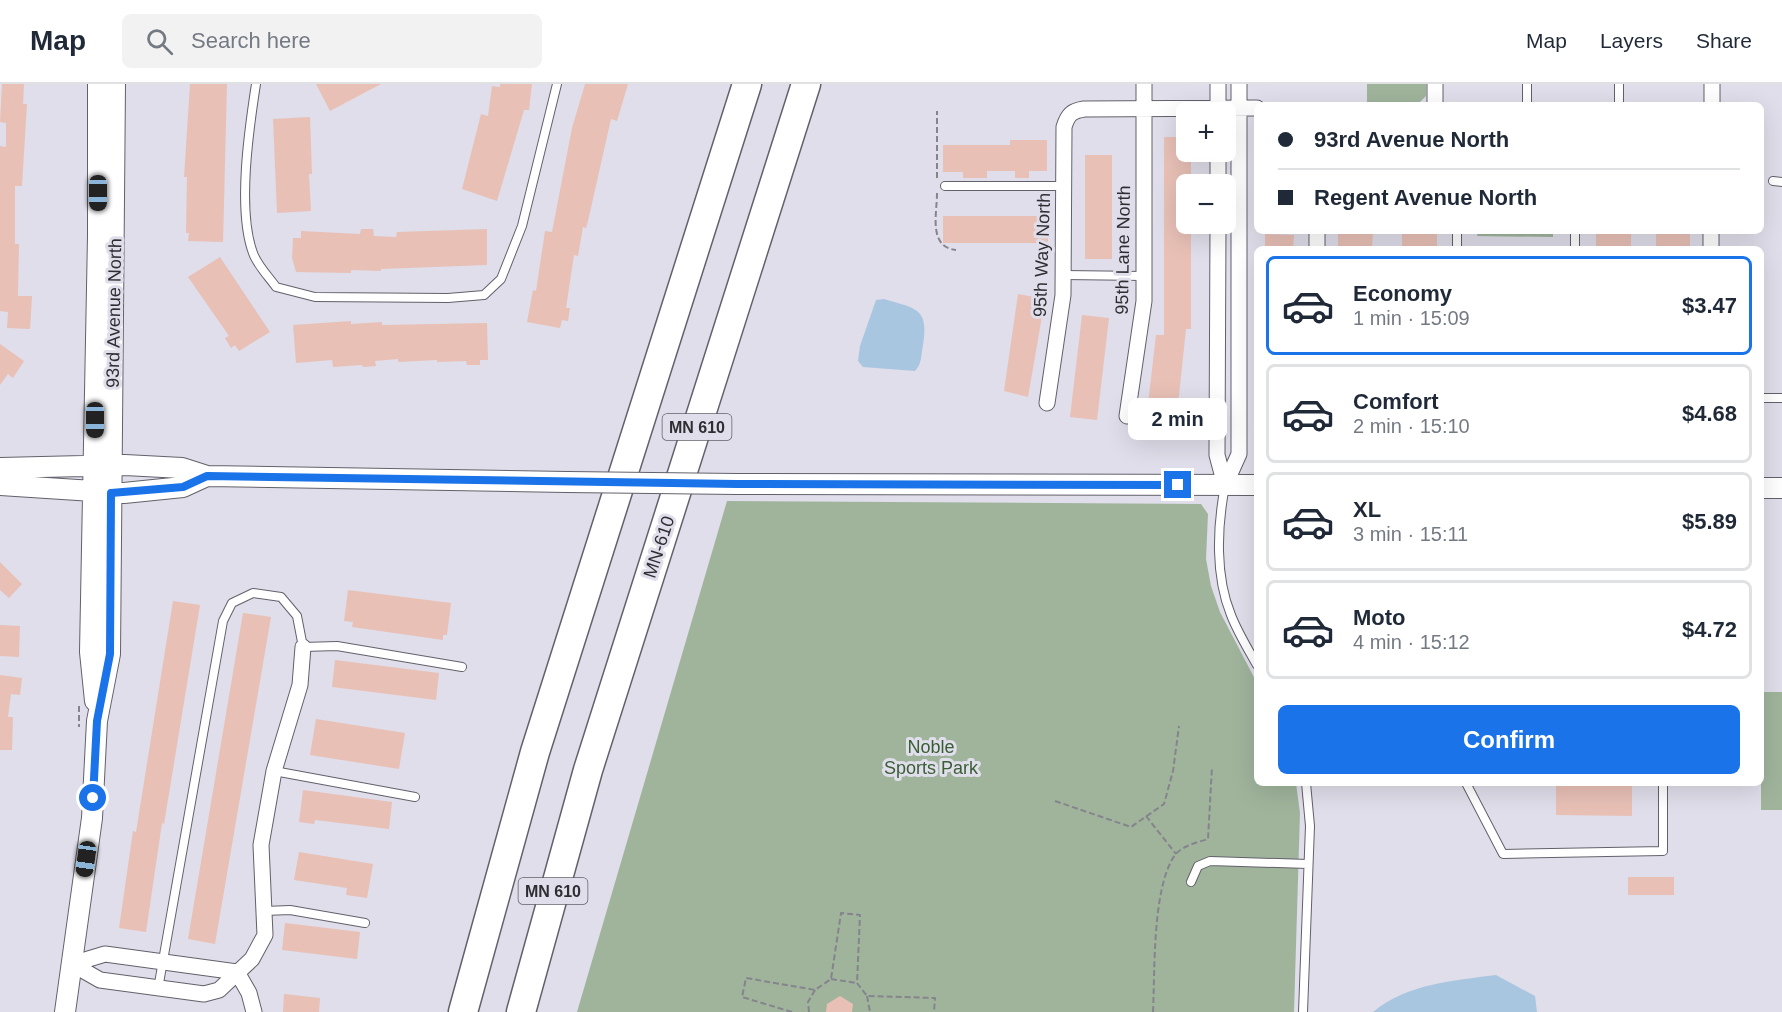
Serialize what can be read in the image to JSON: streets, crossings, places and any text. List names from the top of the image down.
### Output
{
  "streets": {
    "highway": ["MN 610", "MN-610"],
    "street": ["95th Lane North", "95th Way North", "93rd Avenue North"]
  },
  "crossings": [
    ["95th Lane North", "95th Way North"]
  ],
  "parks": ["Noble Sports Park"],
  "page": {
    "header": "Map",
    "search": "Search here",
    "nav": ["Map", "Layers", "Share"],
    "map_buttons": ["+", "−"],
    "banner": ["93rd Avenue North", "Regent Avenue North"],
    "list": [
      {
        "name": "Economy",
        "note": "1 min · 15:09",
        "value": "$3.47"
      },
      {
        "name": "Comfort",
        "note": "2 min · 15:10",
        "value": "$4.68"
      },
      {
        "name": "XL",
        "note": "3 min · 15:11",
        "value": "$5.89"
      },
      {
        "name": "Moto",
        "note": "4 min · 15:12",
        "value": "$4.72"
      }
    ],
    "bubble": "2 min",
    "buttons": "Confirm"
  }
}
